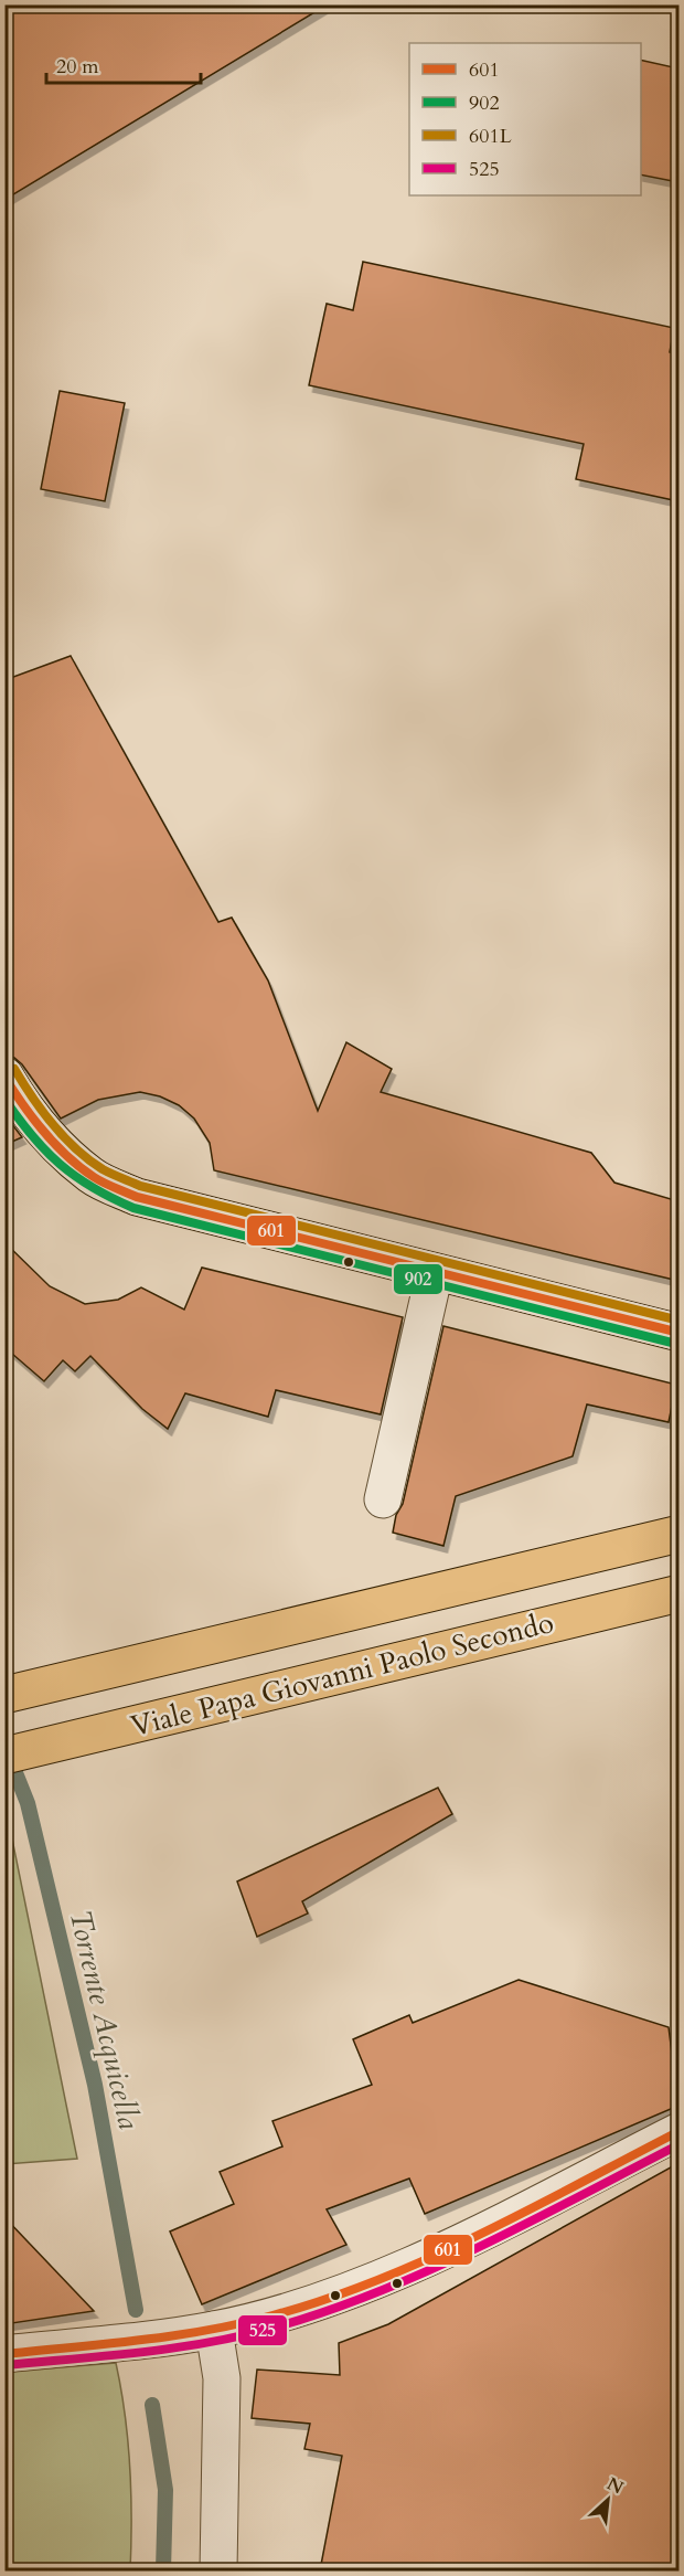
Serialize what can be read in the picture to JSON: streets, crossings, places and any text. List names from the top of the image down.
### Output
{
  "streets": {
    "main road": ["Viale Papa Giovanni Paolo Secondo"]
  },
  "water": ["Torrente Acquicella"],
  "lines": [
    "transit line 601L",
    "transit line 601",
    "transit line 902",
    "transit line 525"
  ],
  "legend": [
    "601",
    "902",
    "601L",
    "525"
  ],
  "scale_bar": "20 m",
  "north": "top right"
}
